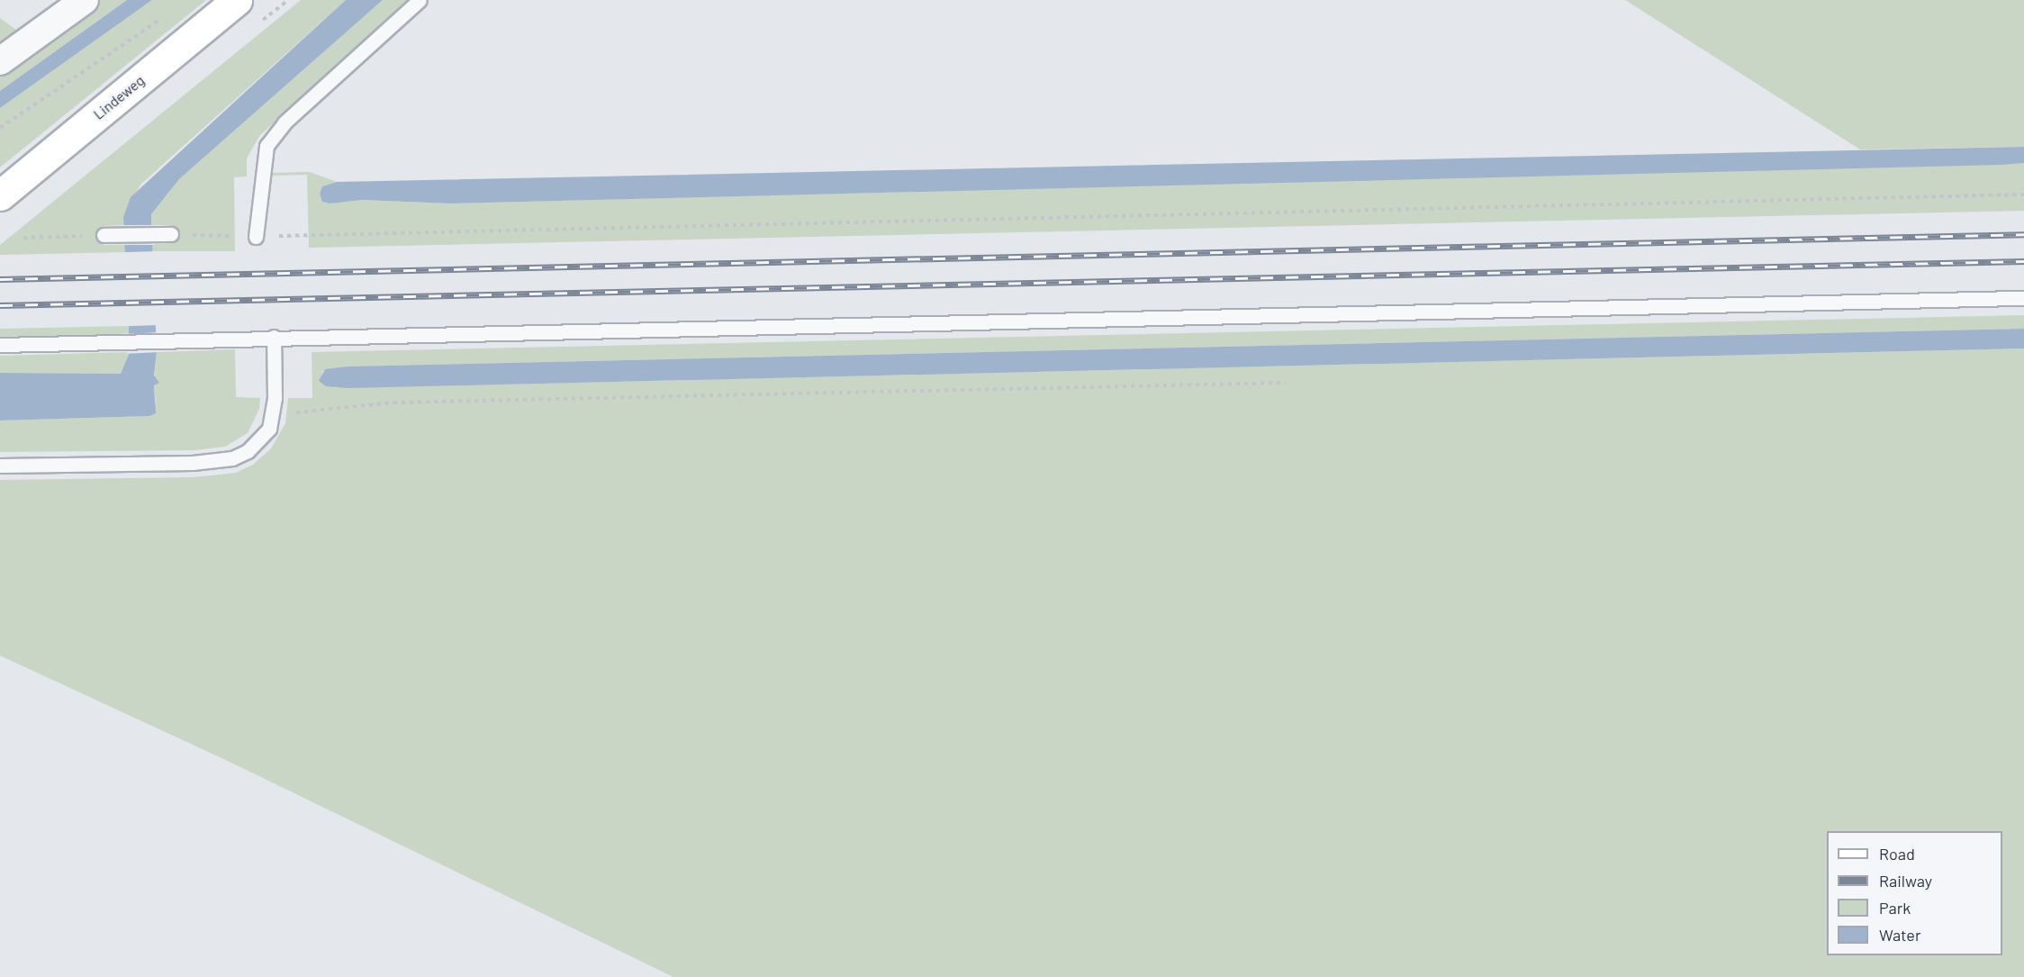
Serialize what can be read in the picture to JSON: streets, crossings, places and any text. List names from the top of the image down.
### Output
{
  "streets": {
    "main road": ["Lindeweg"]
  },
  "legend": [
    "Road",
    "Railway",
    "Park",
    "Water"
  ]
}
